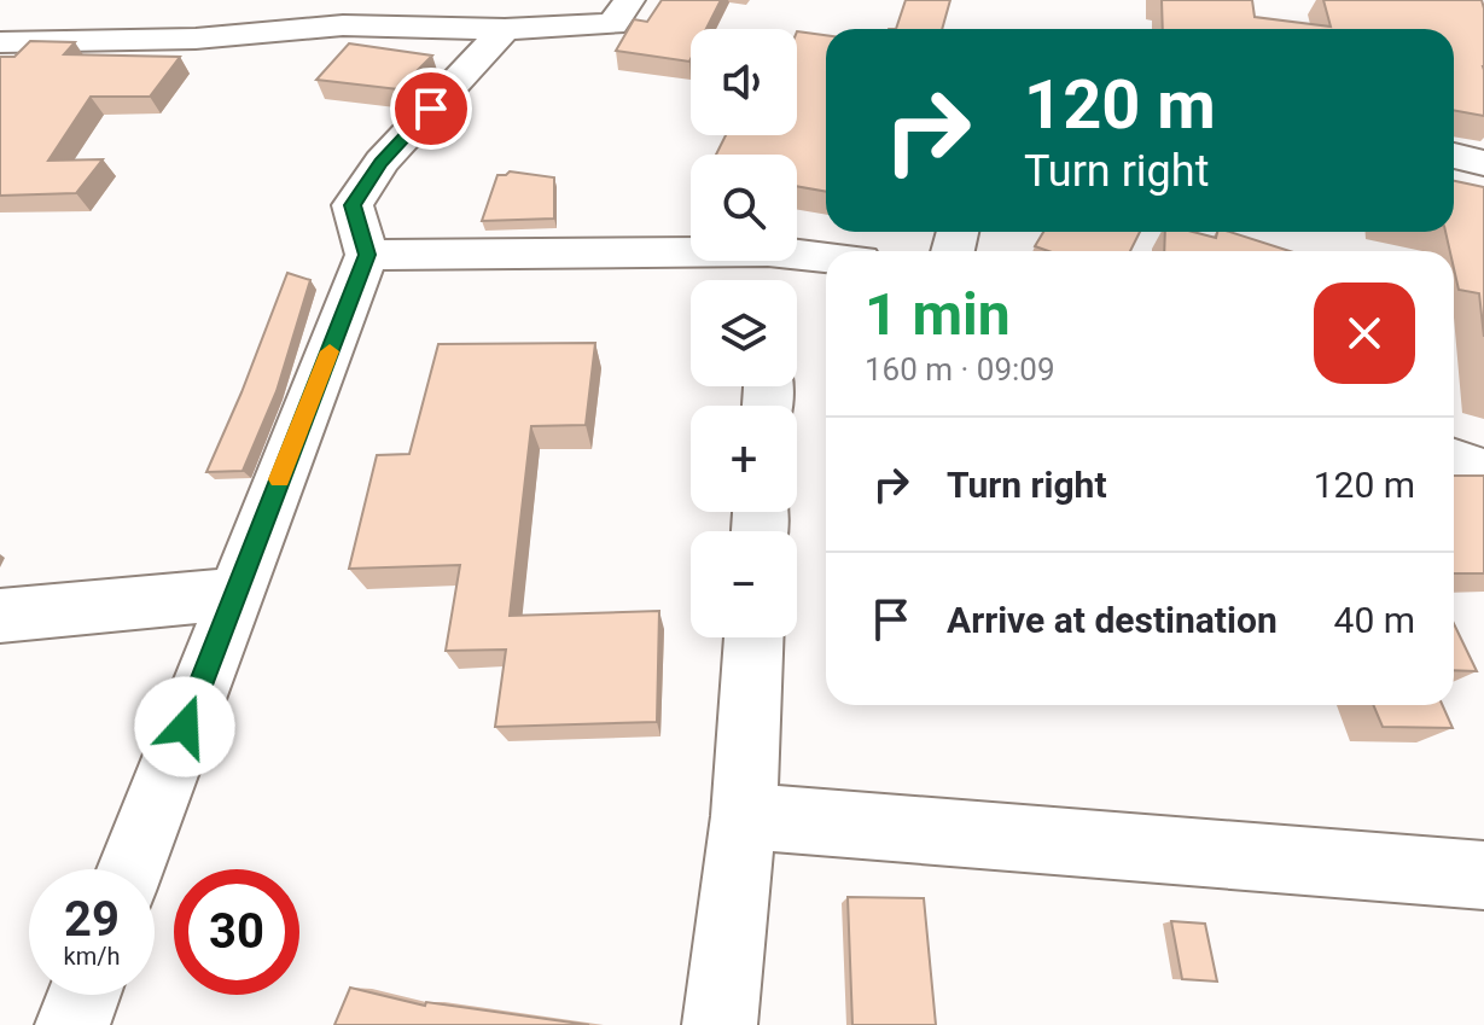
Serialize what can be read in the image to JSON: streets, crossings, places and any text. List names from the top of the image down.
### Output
{
  "page": {
    "map_buttons": ["+", "−"],
    "turn": ["120 m", "Turn right"],
    "heading": ["1 min", "160 m · 09:09"],
    "list": [
      {
        "name": "Turn right",
        "value": "120 m"
      },
      {
        "name": "Arrive at destination",
        "value": "40 m"
      }
    ],
    "speed": "29 km/h",
    "limit": "30"
  }
}
